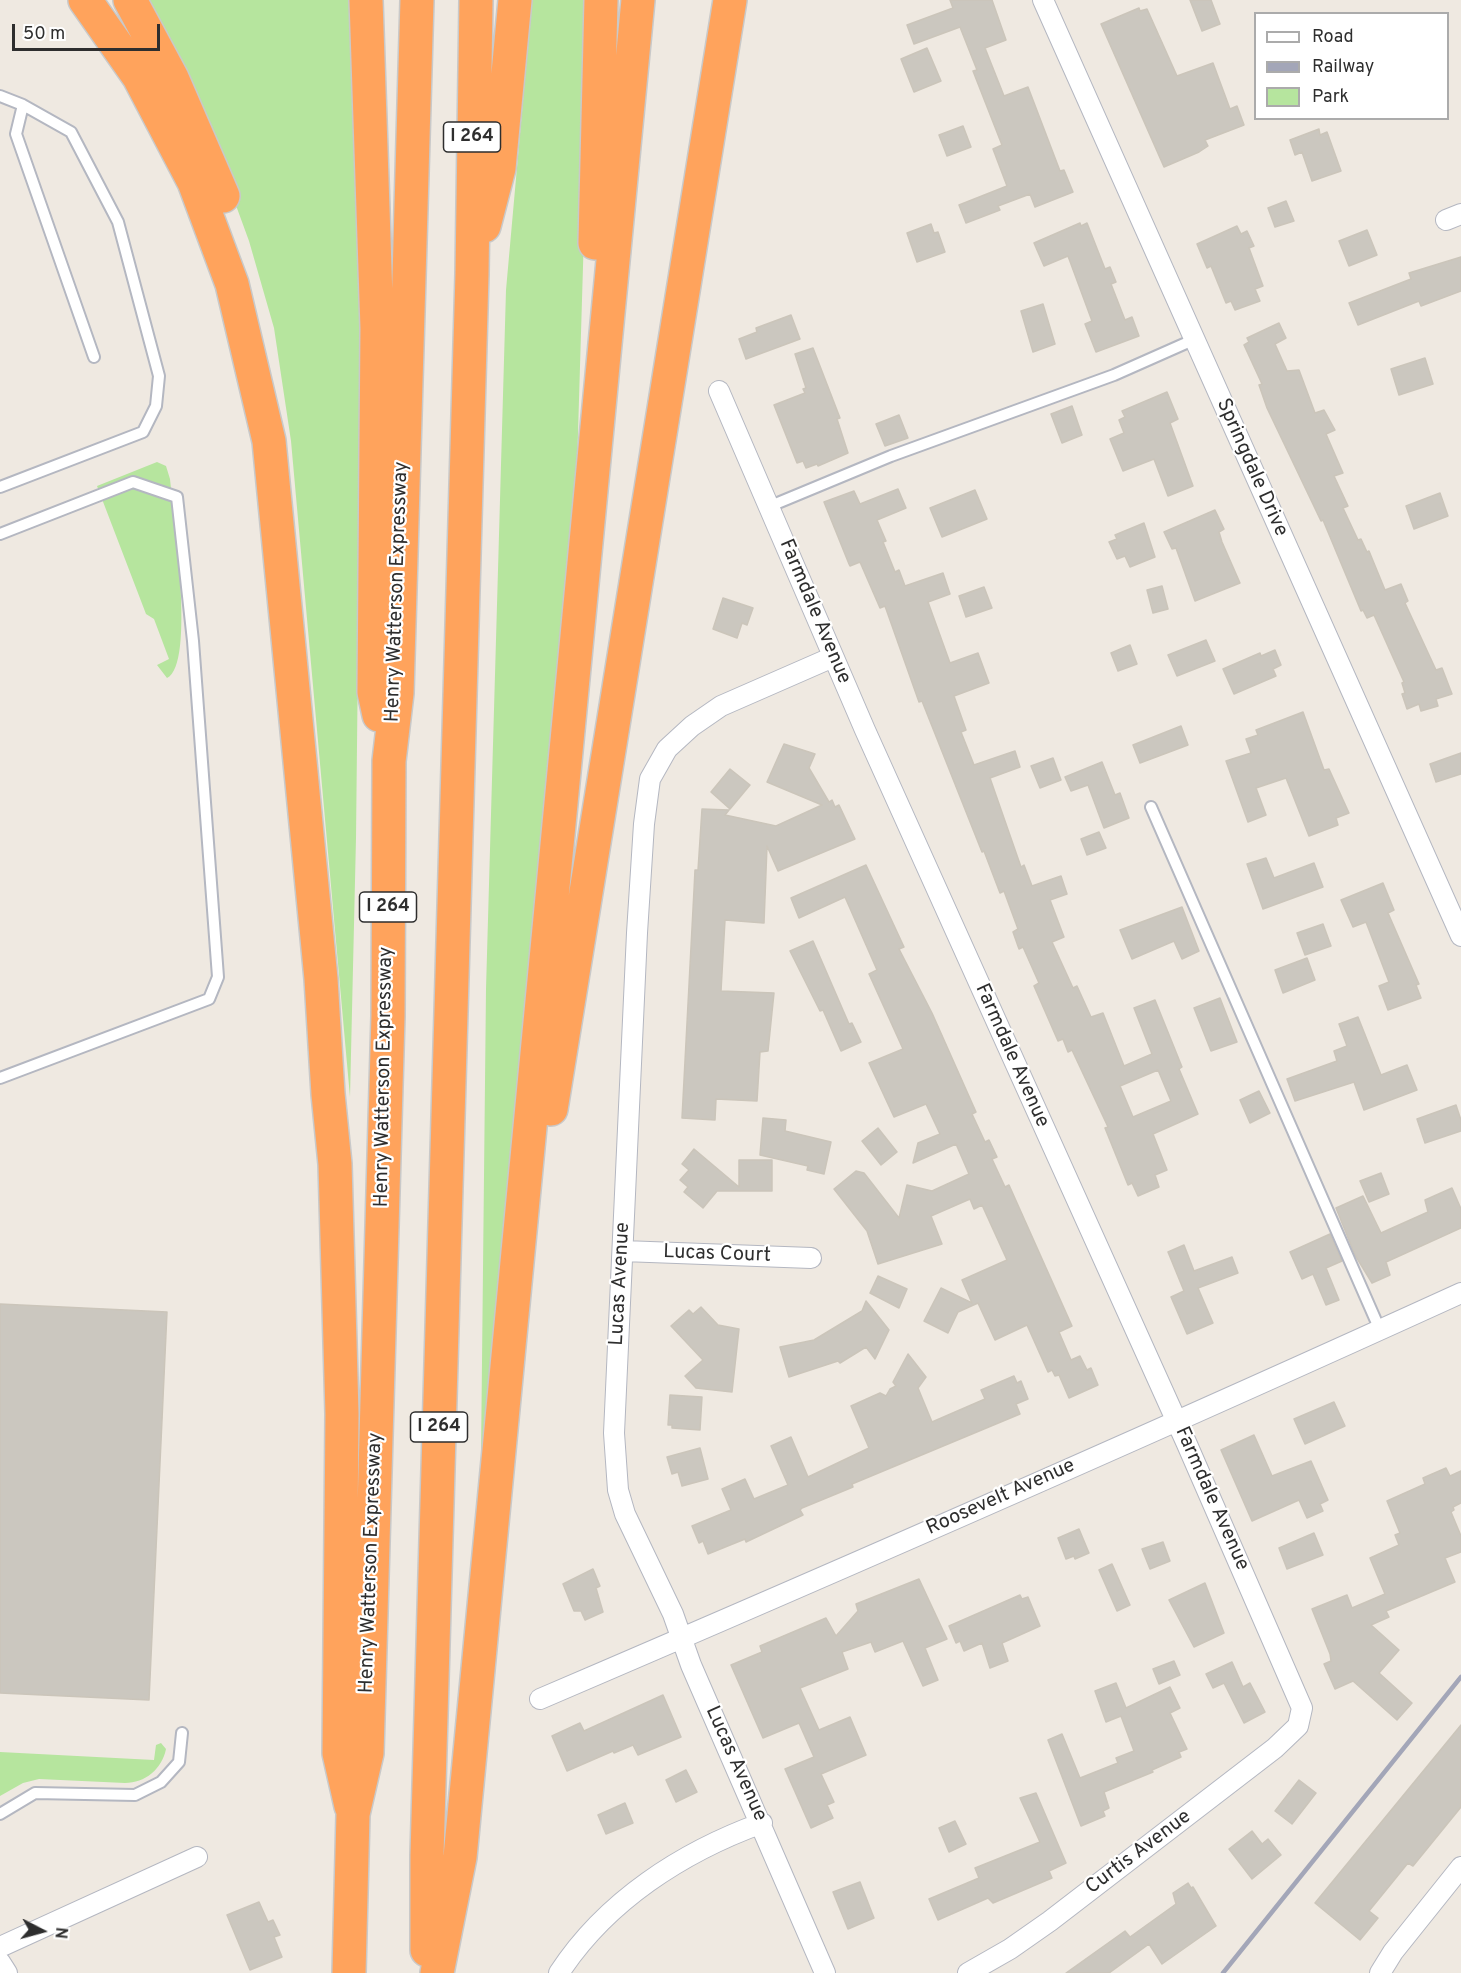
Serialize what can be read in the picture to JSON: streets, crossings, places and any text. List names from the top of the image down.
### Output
{
  "streets": {
    "highway": ["I 264", "Henry Watterson Expressway"],
    "street": [
      "Springdale Drive",
      "Farmdale Avenue",
      "Lucas Court",
      "Lucas Avenue",
      "Roosevelt Avenue",
      "Curtis Avenue"
    ]
  },
  "crossings": [
    ["Farmdale Avenue", "Lucas Avenue"],
    ["Farmdale Avenue", "Roosevelt Avenue"],
    ["Farmdale Avenue", "Curtis Avenue"],
    ["Lucas Court", "Lucas Avenue"],
    ["Lucas Avenue", "Roosevelt Avenue"]
  ],
  "legend": ["Road", "Railway", "Park"],
  "scale_bar": "50 m",
  "north": "right"
}
